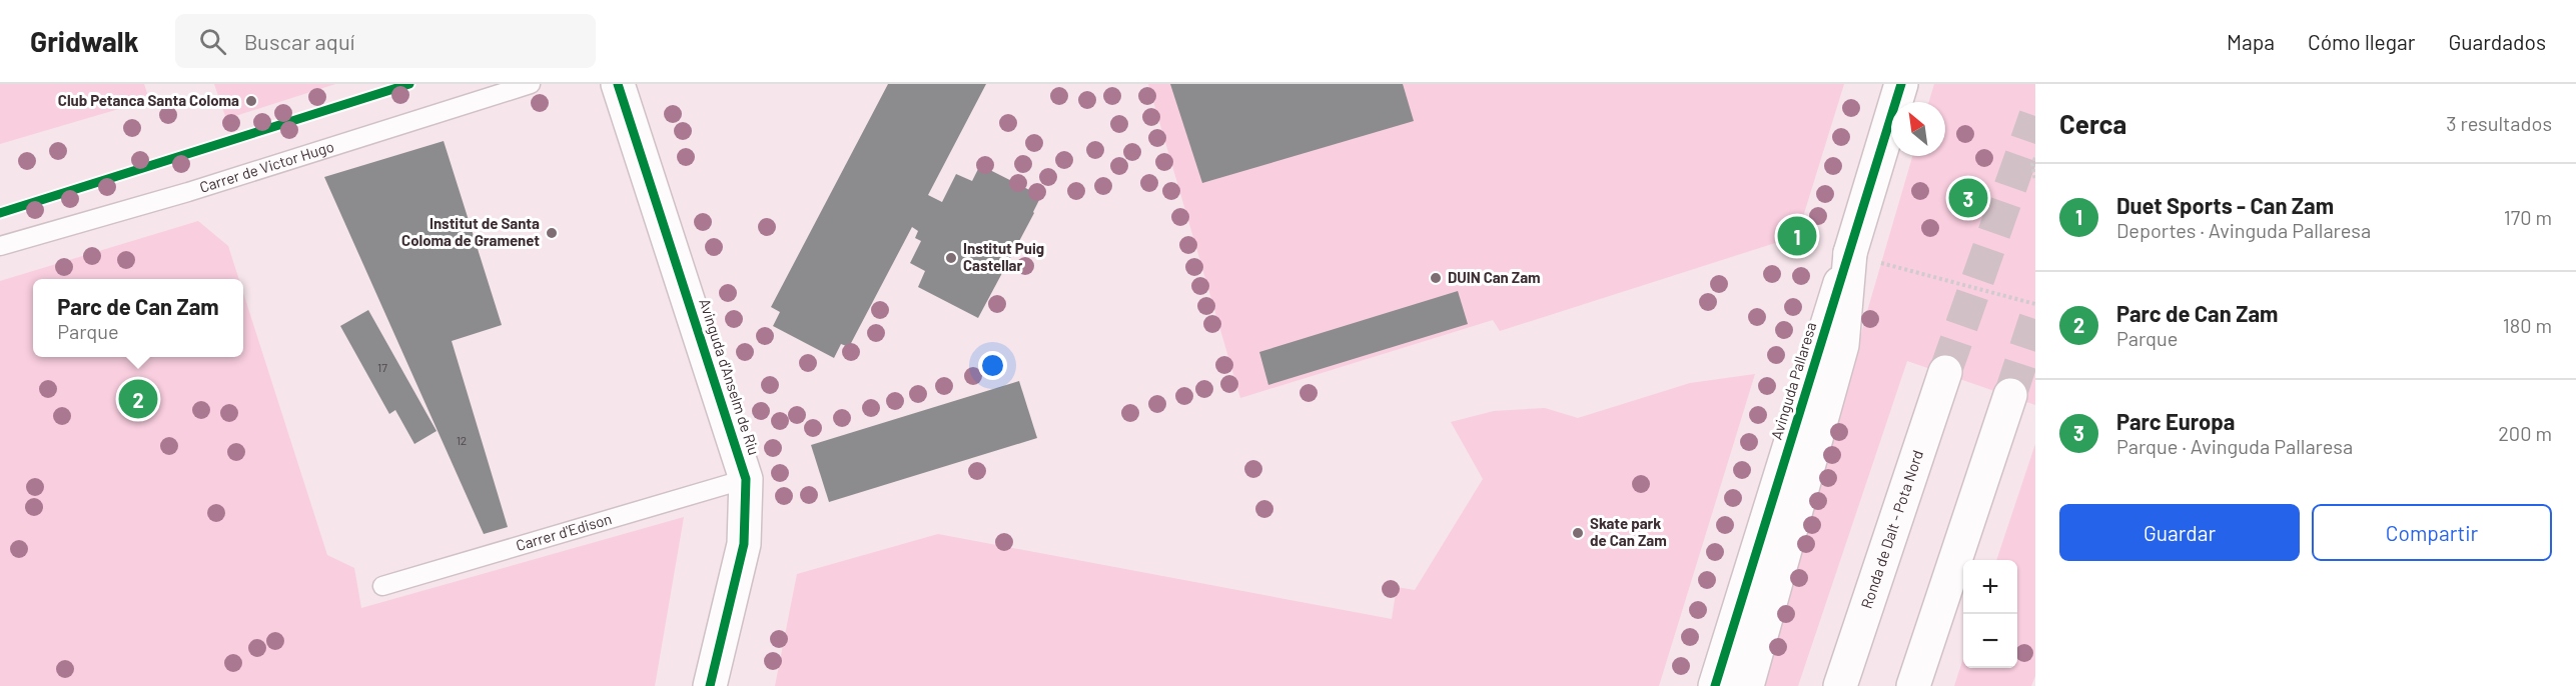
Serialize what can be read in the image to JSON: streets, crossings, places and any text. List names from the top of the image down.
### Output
{
  "streets": {
    "main road": ["Avinguda d'Anselm de Riu", "Avinguda Pallaresa", "Ronda de Dalt - Pota Nord"],
    "lane": ["Carrer de Victor Hugo", "Carrer d'Edison"]
  },
  "crossings": [
    ["Avinguda d'Anselm de Riu", "Carrer d'Edison"]
  ],
  "places": [
    "Club Petanca Santa Coloma",
    "Institut de Santa Coloma de Gramenet",
    "Institut Puig Castellar",
    "DUIN Can Zam",
    "Skate park de Can Zam"
  ],
  "house_numbers": ["17", "12"],
  "north": "top left",
  "page": {
    "header": "Gridwalk",
    "search": "Buscar aquí",
    "nav": ["Mapa", "Cómo llegar", "Guardados"],
    "heading": ["Cerca", "3 resultados"],
    "list": [
      {
        "mark": "1",
        "name": "Duet Sports - Can Zam",
        "note": "Deportes · Avinguda Pallaresa",
        "value": "170 m"
      },
      {
        "mark": "2",
        "name": "Parc de Can Zam",
        "note": "Parque",
        "value": "180 m"
      },
      {
        "mark": "3",
        "name": "Parc Europa",
        "note": "Parque · Avinguda Pallaresa",
        "value": "200 m"
      }
    ],
    "pins": ["3", "1", "2"],
    "popup": ["Parc de Can Zam", "Parque"],
    "buttons": ["Guardar", "Compartir"],
    "map_buttons": ["+", "−"]
  }
}
